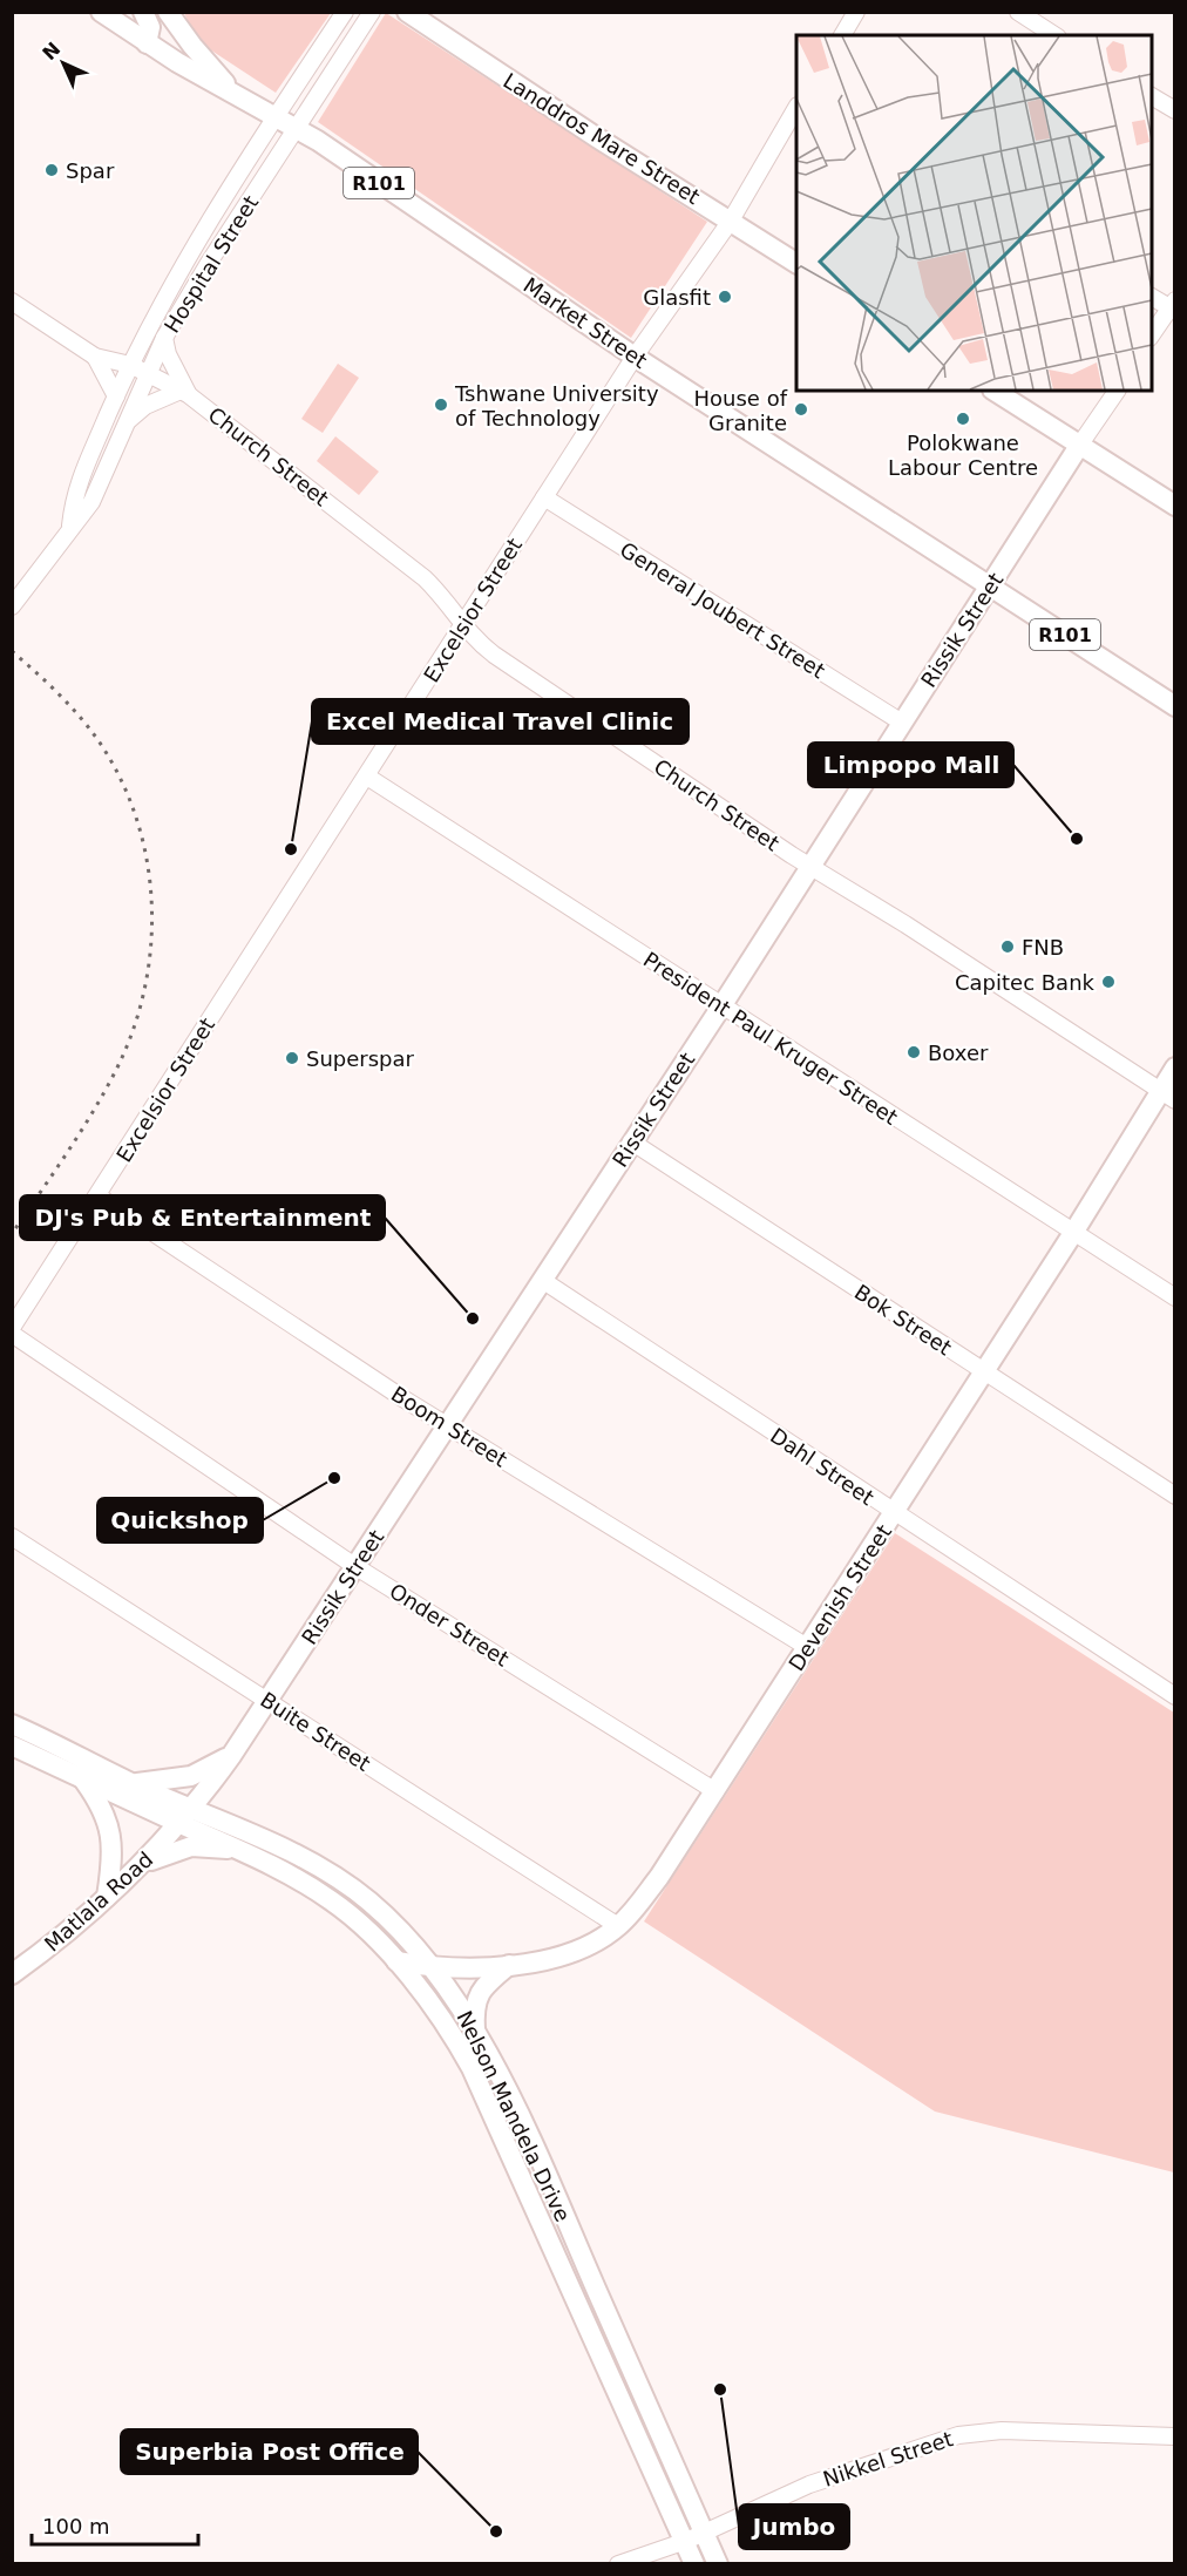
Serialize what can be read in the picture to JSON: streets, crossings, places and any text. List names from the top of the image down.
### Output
{
  "streets": {
    "main road": [
      "Landdros Mare Street",
      "R101",
      "Market Street",
      "Rissik Street",
      "Devenish Street",
      "Matlala Road",
      "Nelson Mandela Drive"
    ],
    "street": [
      "Hospital Street",
      "Church Street",
      "Excelsior Street",
      "General Joubert Street",
      "President Paul Kruger Street",
      "Bok Street",
      "Boom Street",
      "Dahl Street",
      "Onder Street",
      "Buite Street",
      "Nikkel Street"
    ]
  },
  "crossings": [
    ["Landdros Mare Street", "Excelsior Street"],
    ["R101", "Market Street"],
    ["Hospital Street", "Market Street"],
    ["Hospital Street", "Church Street"],
    ["Market Street", "Excelsior Street"],
    ["Market Street", "Rissik Street"],
    ["Church Street", "Excelsior Street"],
    ["Church Street", "Rissik Street"],
    ["Church Street", "Devenish Street"],
    ["Excelsior Street", "General Joubert Street"],
    ["Excelsior Street", "President Paul Kruger Street"],
    ["Excelsior Street", "Boom Street"],
    ["General Joubert Street", "Rissik Street"],
    ["Rissik Street", "President Paul Kruger Street"],
    ["Rissik Street", "Bok Street"],
    ["Rissik Street", "Boom Street"],
    ["Rissik Street", "Dahl Street"],
    ["Rissik Street", "Onder Street"],
    ["Rissik Street", "Buite Street"],
    ["Rissik Street", "Matlala Road"],
    ["Rissik Street", "Nelson Mandela Drive"],
    ["President Paul Kruger Street", "Devenish Street"],
    ["Bok Street", "Devenish Street"],
    ["Boom Street", "Devenish Street"],
    ["Dahl Street", "Devenish Street"],
    ["Devenish Street", "Onder Street"],
    ["Devenish Street", "Buite Street"],
    ["Devenish Street", "Nelson Mandela Drive"],
    ["Matlala Road", "Nelson Mandela Drive"],
    ["Nelson Mandela Drive", "Nikkel Street"]
  ],
  "places": [
    "Spar",
    "Glasfit",
    "Tshwane University of Technology",
    "House of Granite",
    "Polokwane Labour Centre",
    "Limpopo Mall",
    "Excel Medical Travel Clinic",
    "FNB",
    "Capitec Bank",
    "Boxer",
    "Superspar",
    "DJ's Pub & Entertainment",
    "Quickshop",
    "Jumbo",
    "Superbia Post Office"
  ],
  "scale_bar": "100 m",
  "north": "top left"
}
